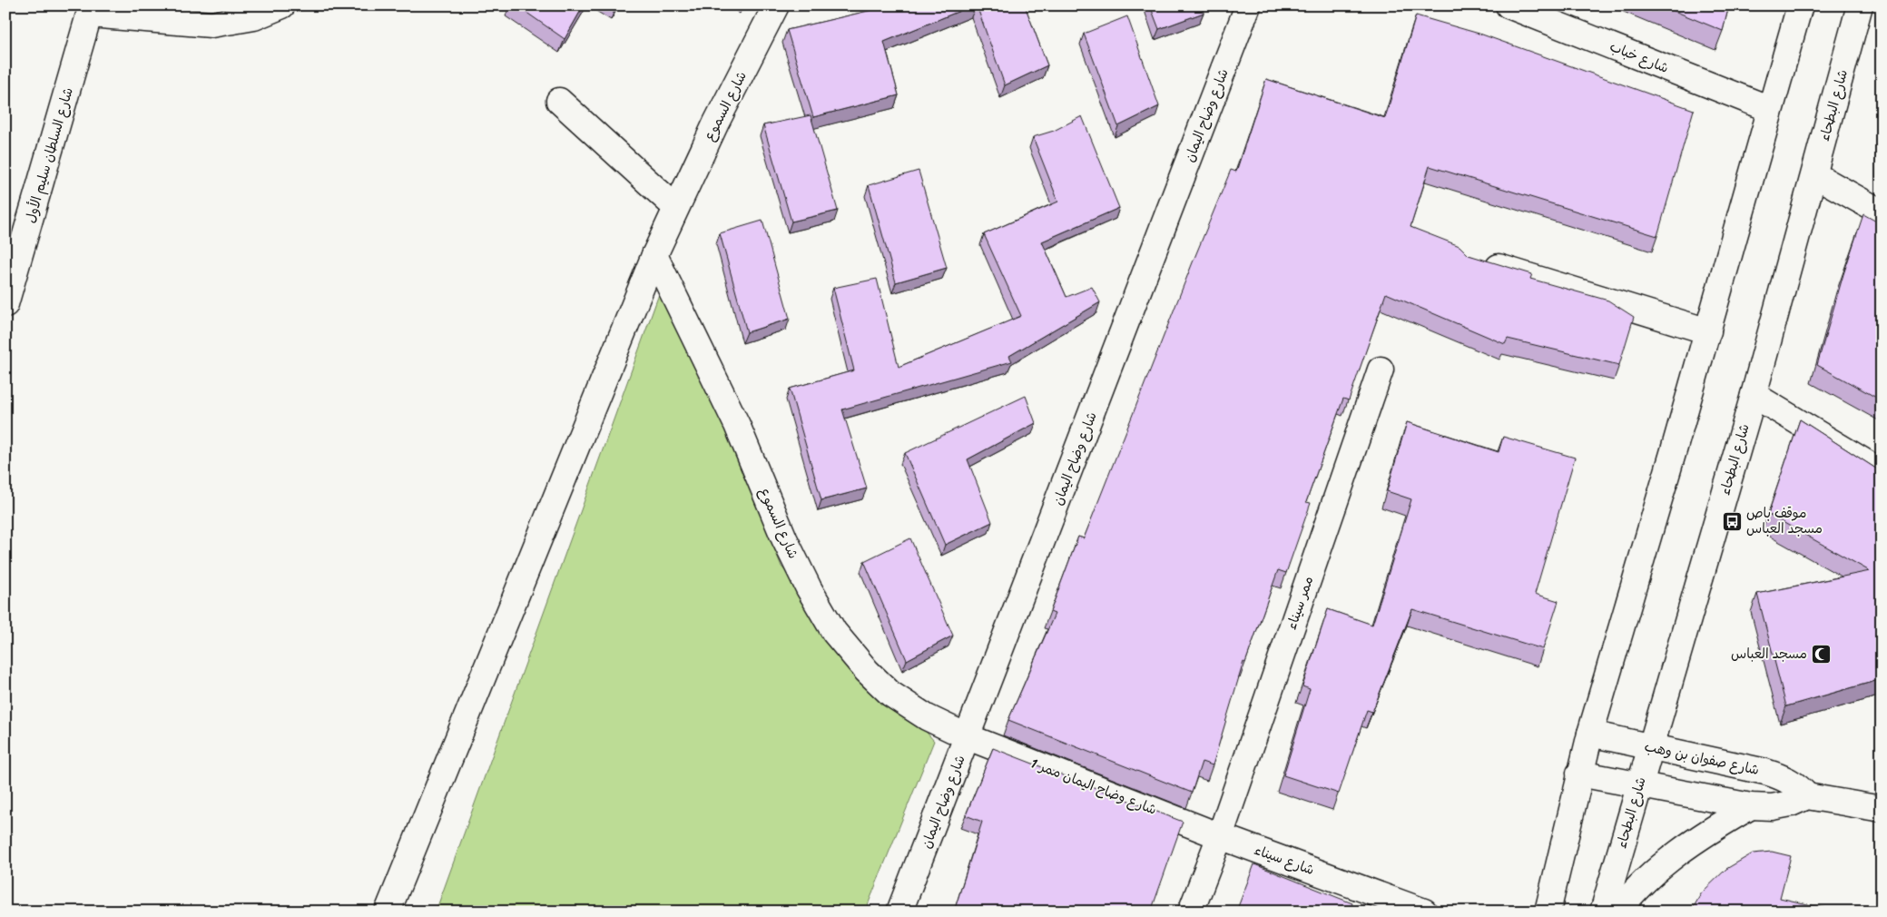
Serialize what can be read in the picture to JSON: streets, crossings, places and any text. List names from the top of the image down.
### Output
{
  "streets": {
    "street": [
      "شارع خباب",
      "شارع البطحاء",
      "شارع السموع",
      "شارع وضاح اليمان",
      "شارع السلطان سليم الأول",
      "ممر سيناء",
      "شارع صفوان بن وهب",
      "شارع وضاح اليمان ممر 1",
      "شارع سيناء"
    ]
  },
  "crossings": [
    ["شارع البطحاء", "شارع صفوان بن وهب"],
    ["شارع السموع", "شارع وضاح اليمان"],
    ["شارع السموع", "شارع وضاح اليمان ممر 1"],
    ["شارع وضاح اليمان", "شارع وضاح اليمان ممر 1"],
    ["ممر سيناء", "شارع وضاح اليمان ممر 1"],
    ["ممر سيناء", "شارع سيناء"],
    ["شارع وضاح اليمان ممر 1", "شارع سيناء"]
  ],
  "places": {
    "bus stop": ["موقف باص مسجد العباس"],
    "mosque": ["مسجد العباس"]
  }
}
